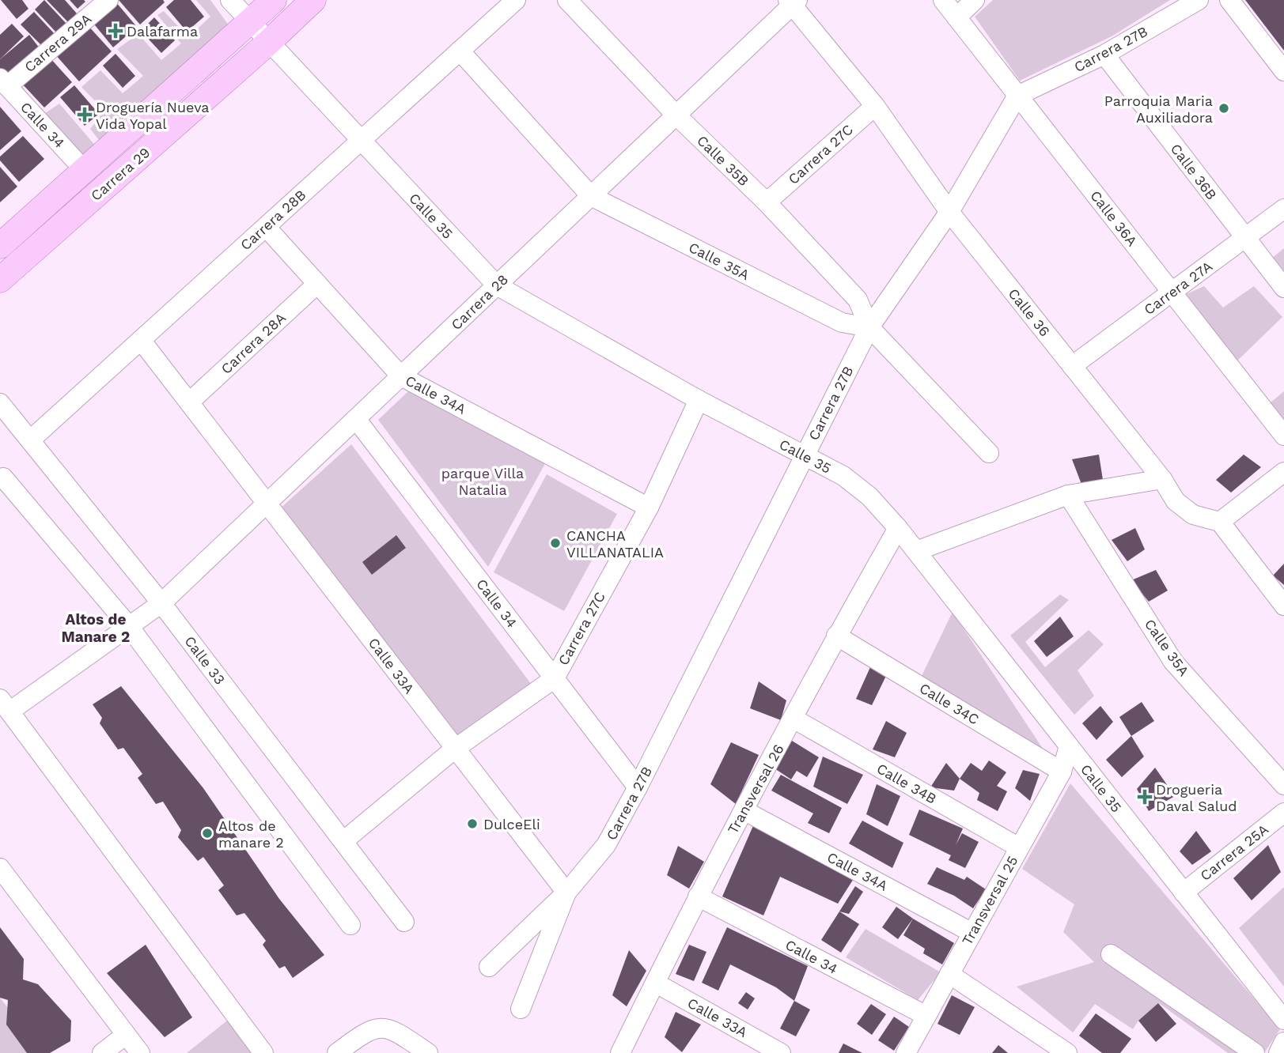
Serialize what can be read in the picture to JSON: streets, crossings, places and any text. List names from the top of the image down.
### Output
{
  "streets": {
    "main road": ["Carrera 29"],
    "street": [
      "Carrera 29A",
      "Carrera 27B",
      "Calle 34",
      "Carrera 27C",
      "Calle 35B",
      "Calle 36B",
      "Calle 35",
      "Calle 36A",
      "Carrera 28B",
      "Calle 35A",
      "Carrera 27A",
      "Carrera 28",
      "Calle 36",
      "Carrera 28A",
      "Calle 34A",
      "Calle 33",
      "Calle 33A",
      "Calle 34C",
      "Calle 34B",
      "Transversal 26",
      "Carrera 25A",
      "Transversal 25"
    ]
  },
  "crossings": [
    ["Carrera 29A", "Calle 34"],
    ["Carrera 27B", "Calle 34"],
    ["Carrera 27B", "Calle 35B"],
    ["Carrera 27B", "Calle 36B"],
    ["Carrera 27B", "Calle 35"],
    ["Carrera 27B", "Calle 36A"],
    ["Carrera 27B", "Calle 35A"],
    ["Carrera 27B", "Calle 36"],
    ["Carrera 27B", "Calle 33A"],
    ["Calle 34", "Carrera 27C"],
    ["Calle 34", "Carrera 29"],
    ["Calle 34", "Carrera 28"],
    ["Calle 34", "Transversal 26"],
    ["Calle 34", "Transversal 25"],
    ["Carrera 27C", "Calle 35B"],
    ["Carrera 27C", "Calle 35"],
    ["Carrera 27C", "Calle 36"],
    ["Carrera 27C", "Calle 34A"],
    ["Carrera 27C", "Calle 33"],
    ["Carrera 27C", "Calle 33A"],
    ["Calle 35B", "Calle 35A"],
    ["Calle 35B", "Carrera 28"],
    ["Calle 36B", "Carrera 27A"],
    ["Carrera 29", "Calle 35"],
    ["Calle 35", "Carrera 28B"],
    ["Calle 35", "Carrera 28"],
    ["Calle 35", "Transversal 26"],
    ["Calle 35", "Carrera 25A"],
    ["Calle 35", "Transversal 25"],
    ["Calle 36A", "Carrera 27A"],
    ["Carrera 28B", "Calle 35A"],
    ["Carrera 28B", "Calle 34A"],
    ["Carrera 28B", "Calle 33"],
    ["Carrera 28B", "Calle 33A"],
    ["Calle 35A", "Carrera 28"],
    ["Carrera 27A", "Calle 36"],
    ["Carrera 28", "Calle 36"],
    ["Carrera 28", "Calle 34A"],
    ["Carrera 28", "Calle 33"],
    ["Carrera 28", "Calle 33A"],
    ["Carrera 28A", "Calle 34A"],
    ["Carrera 28A", "Calle 33A"],
    ["Calle 34A", "Transversal 26"],
    ["Calle 34A", "Transversal 25"],
    ["Calle 33A", "Transversal 26"],
    ["Calle 34C", "Transversal 26"],
    ["Calle 34C", "Transversal 25"],
    ["Calle 34B", "Transversal 26"],
    ["Calle 34B", "Transversal 25"]
  ],
  "districts": ["Altos de Manare 2"],
  "parks": ["parque Villa Natalia"],
  "places": {
    "health": ["Dalafarma", "Droguería Nueva Vida Yopal", "Drogueria Daval Salud"],
    "other": [
      "Parroquia Maria Auxiliadora",
      "CANCHA VILLANATALIA",
      "DulceEli",
      "Altos de manare 2"
    ]
  }
}
